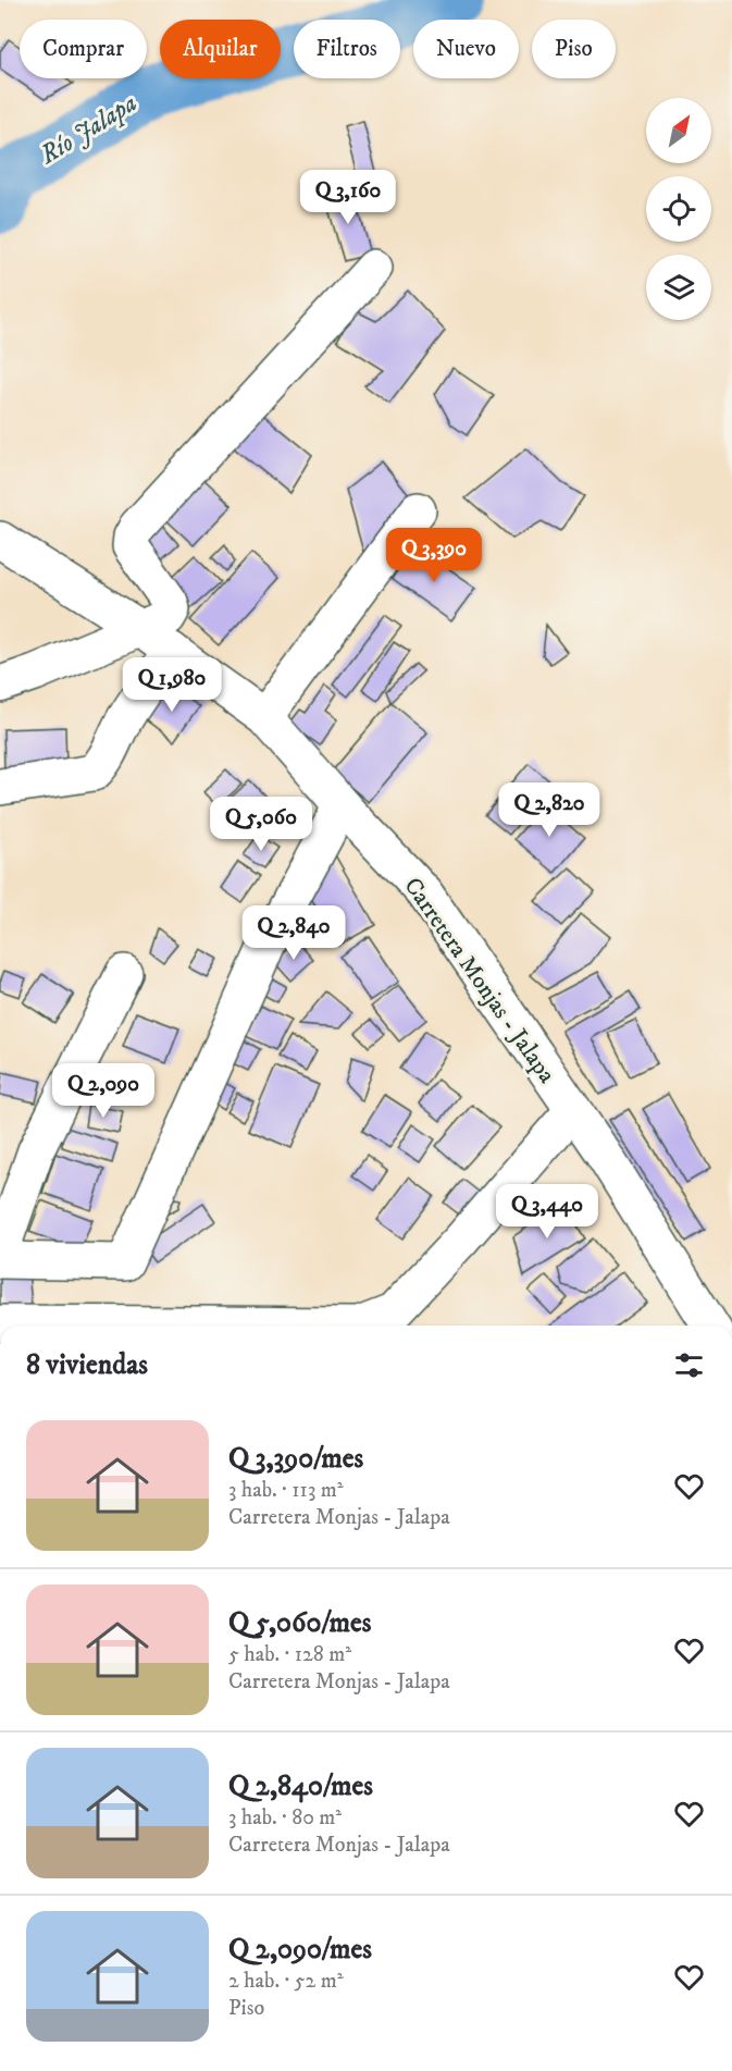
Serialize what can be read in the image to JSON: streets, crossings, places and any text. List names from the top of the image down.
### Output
{
  "streets": {
    "street": ["Carretera Monjas - Jalapa"]
  },
  "water": ["Río Jalapa"],
  "north": "top right",
  "page": {
    "chip": [
      "Comprar",
      "Alquilar",
      "Filtros",
      "Nuevo",
      "Piso"
    ],
    "price": [
      "Q 3,160",
      "Q 3,390",
      "Q 1,980",
      "Q 2,820",
      "Q 5,060",
      "Q 2,840",
      "Q 2,090",
      "Q 3,440"
    ],
    "heading": "8 viviendas",
    "list": [
      {
        "name": "Q 3,390/mes",
        "note": "3 hab. · 113 m² · Carretera Monjas - Jalapa"
      },
      {
        "name": "Q 5,060/mes",
        "note": "5 hab. · 128 m² · Carretera Monjas - Jalapa"
      },
      {
        "name": "Q 2,840/mes",
        "note": "3 hab. · 80 m² · Carretera Monjas - Jalapa"
      },
      {
        "name": "Q 2,090/mes",
        "note": "2 hab. · 52 m² · Piso"
      }
    ]
  }
}
